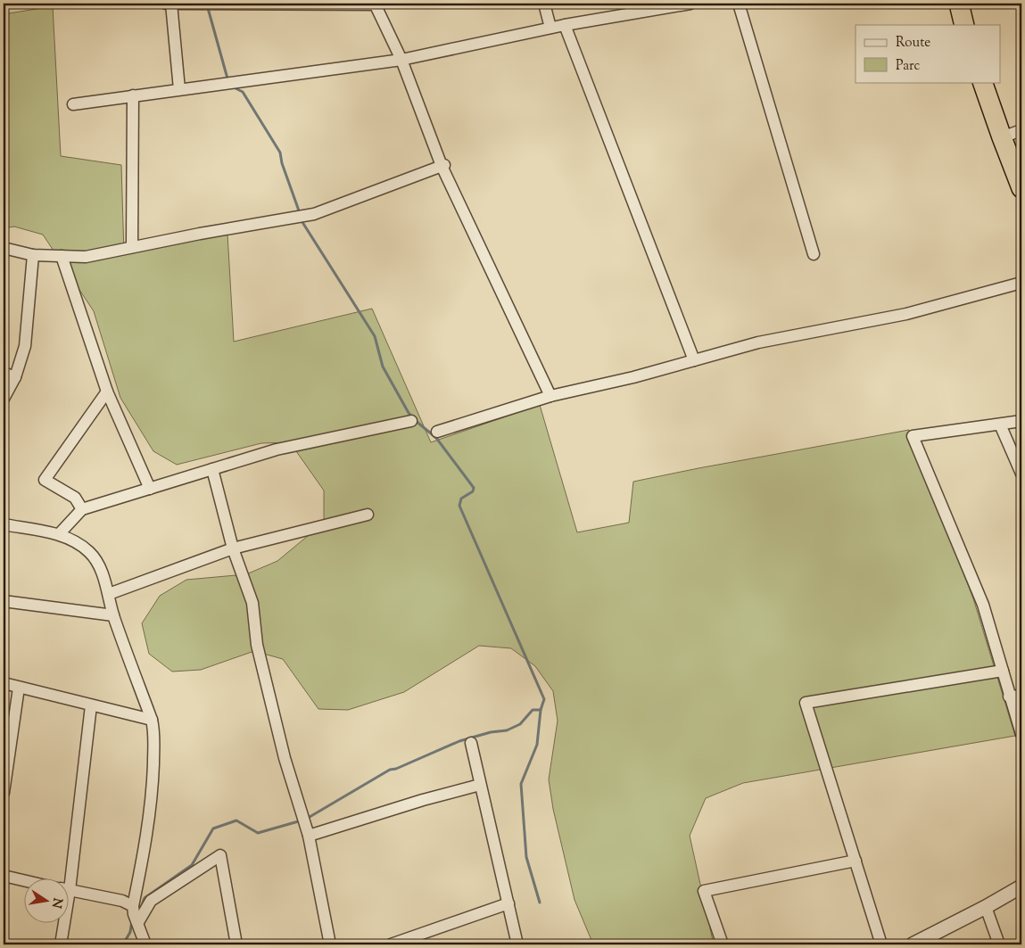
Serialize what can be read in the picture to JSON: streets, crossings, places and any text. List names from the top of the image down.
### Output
{
  "legend": ["Route", "Parc"],
  "north": "right"
}
